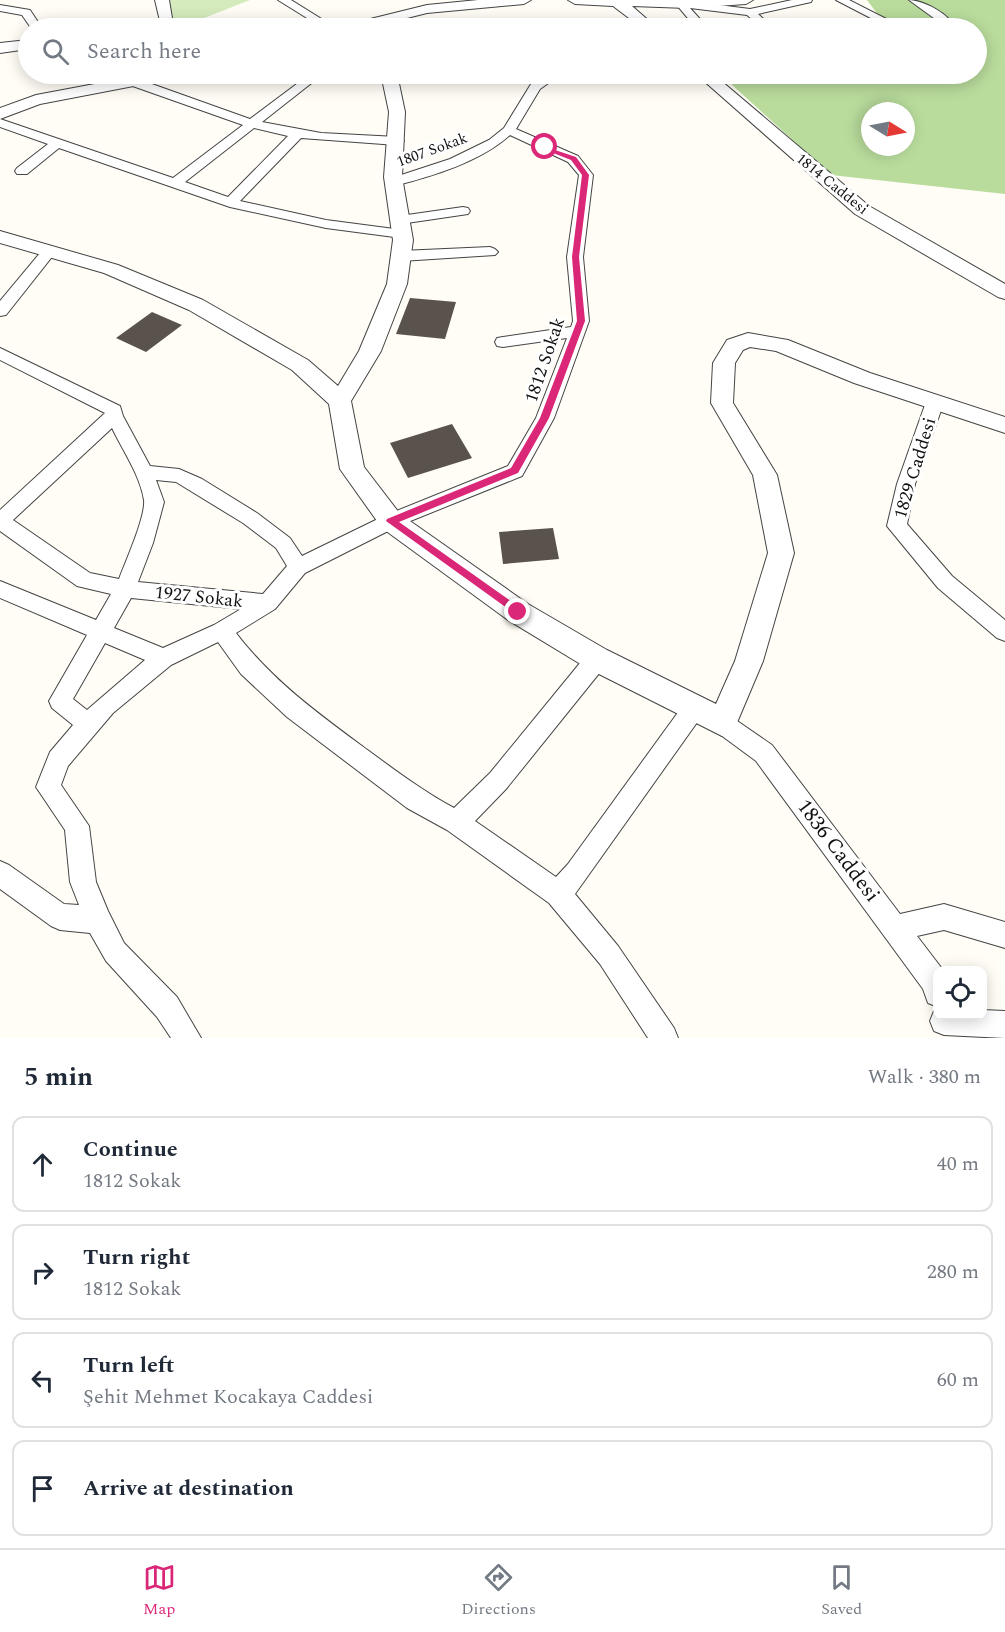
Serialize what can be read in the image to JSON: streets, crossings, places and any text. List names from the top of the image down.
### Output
{
  "streets": {
    "street": [
      "1807 Sokak",
      "1814 Caddesi",
      "1812 Sokak",
      "1829 Caddesi",
      "1927 Sokak",
      "1836 Caddesi"
    ]
  },
  "crossings": [
    ["1807 Sokak", "1812 Sokak"],
    ["1812 Sokak", "1927 Sokak"]
  ],
  "north": "right",
  "page": {
    "search": "Search here",
    "heading": ["5 min", "Walk · 380 m"],
    "list": [
      ["Continue", "1812 Sokak", "40 m"],
      ["Turn right", "1812 Sokak", "280 m"],
      ["Turn left", "Şehit Mehmet Kocakaya Caddesi", "60 m"],
      "Arrive at destination"
    ],
    "nav": ["Map", "Directions", "Saved"]
  }
}
